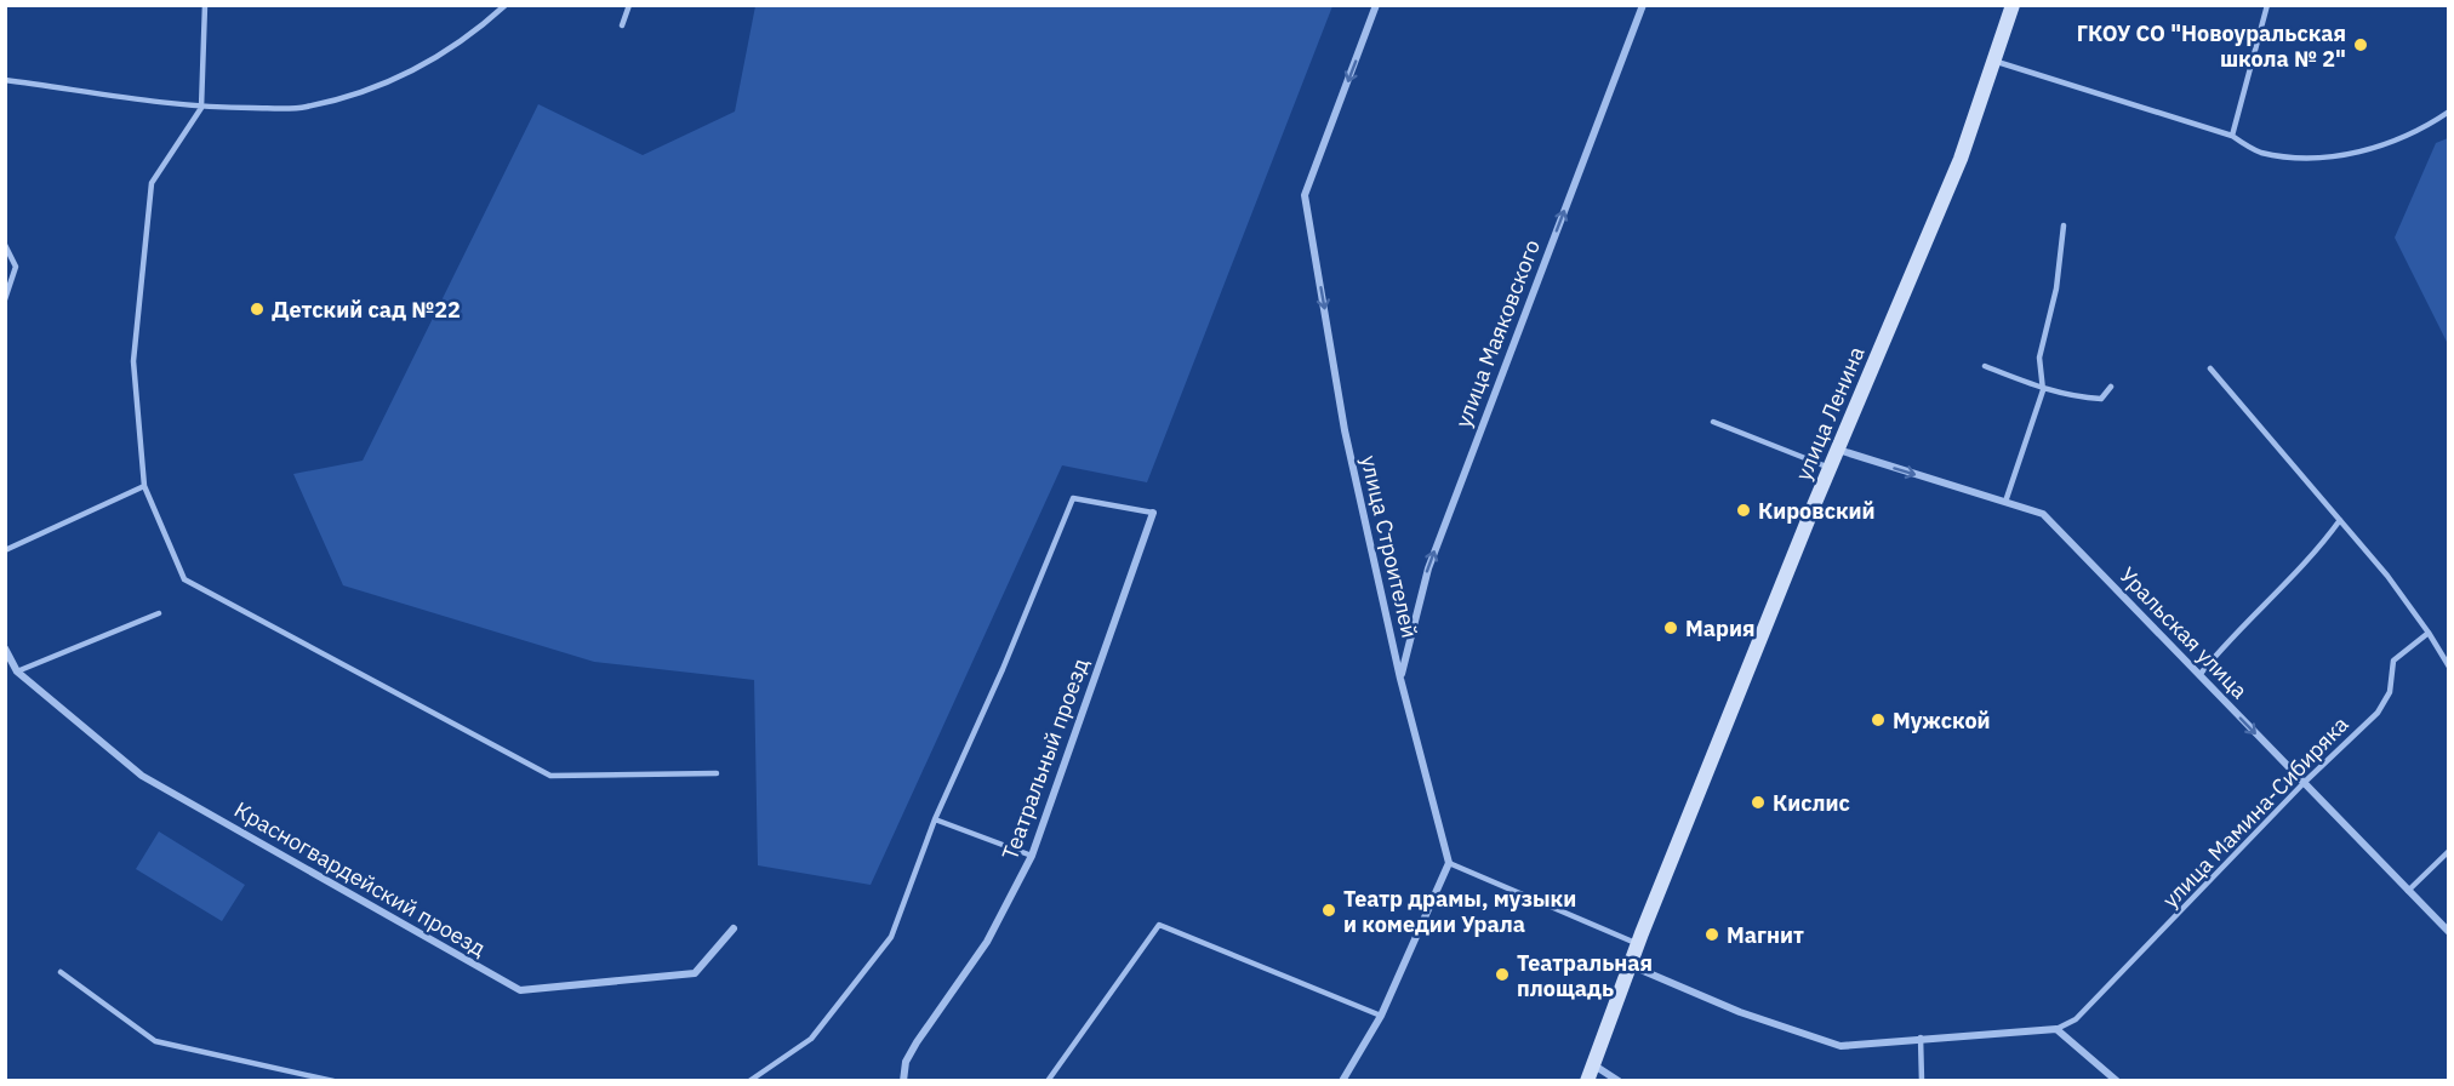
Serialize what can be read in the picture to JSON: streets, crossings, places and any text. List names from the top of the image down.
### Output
{
  "streets": {
    "main road": ["улица Ленина"],
    "street": [
      "улица Маяковского",
      "улица Строителей",
      "Уральская улица",
      "Театральный проезд",
      "Красногвардейский проезд"
    ],
    "lane": ["улица Мамина-Сибиряка"]
  },
  "crossings": [
    ["улица Маяковского", "улица Строителей"],
    ["улица Ленина", "Уральская улица"],
    ["Уральская улица", "улица Мамина-Сибиряка"]
  ],
  "one_way": ["улица Маяковского", "улица Строителей", "Уральская улица"],
  "places": [
    "ГКОУ СО \"Новоуральская школа № 2\"",
    "Детский сад №22",
    "Кировский",
    "Мария",
    "Мужской",
    "Кислис",
    "Театр драмы, музыки и комедии Урала",
    "Магнит",
    "Театральная площадь"
  ]
}
